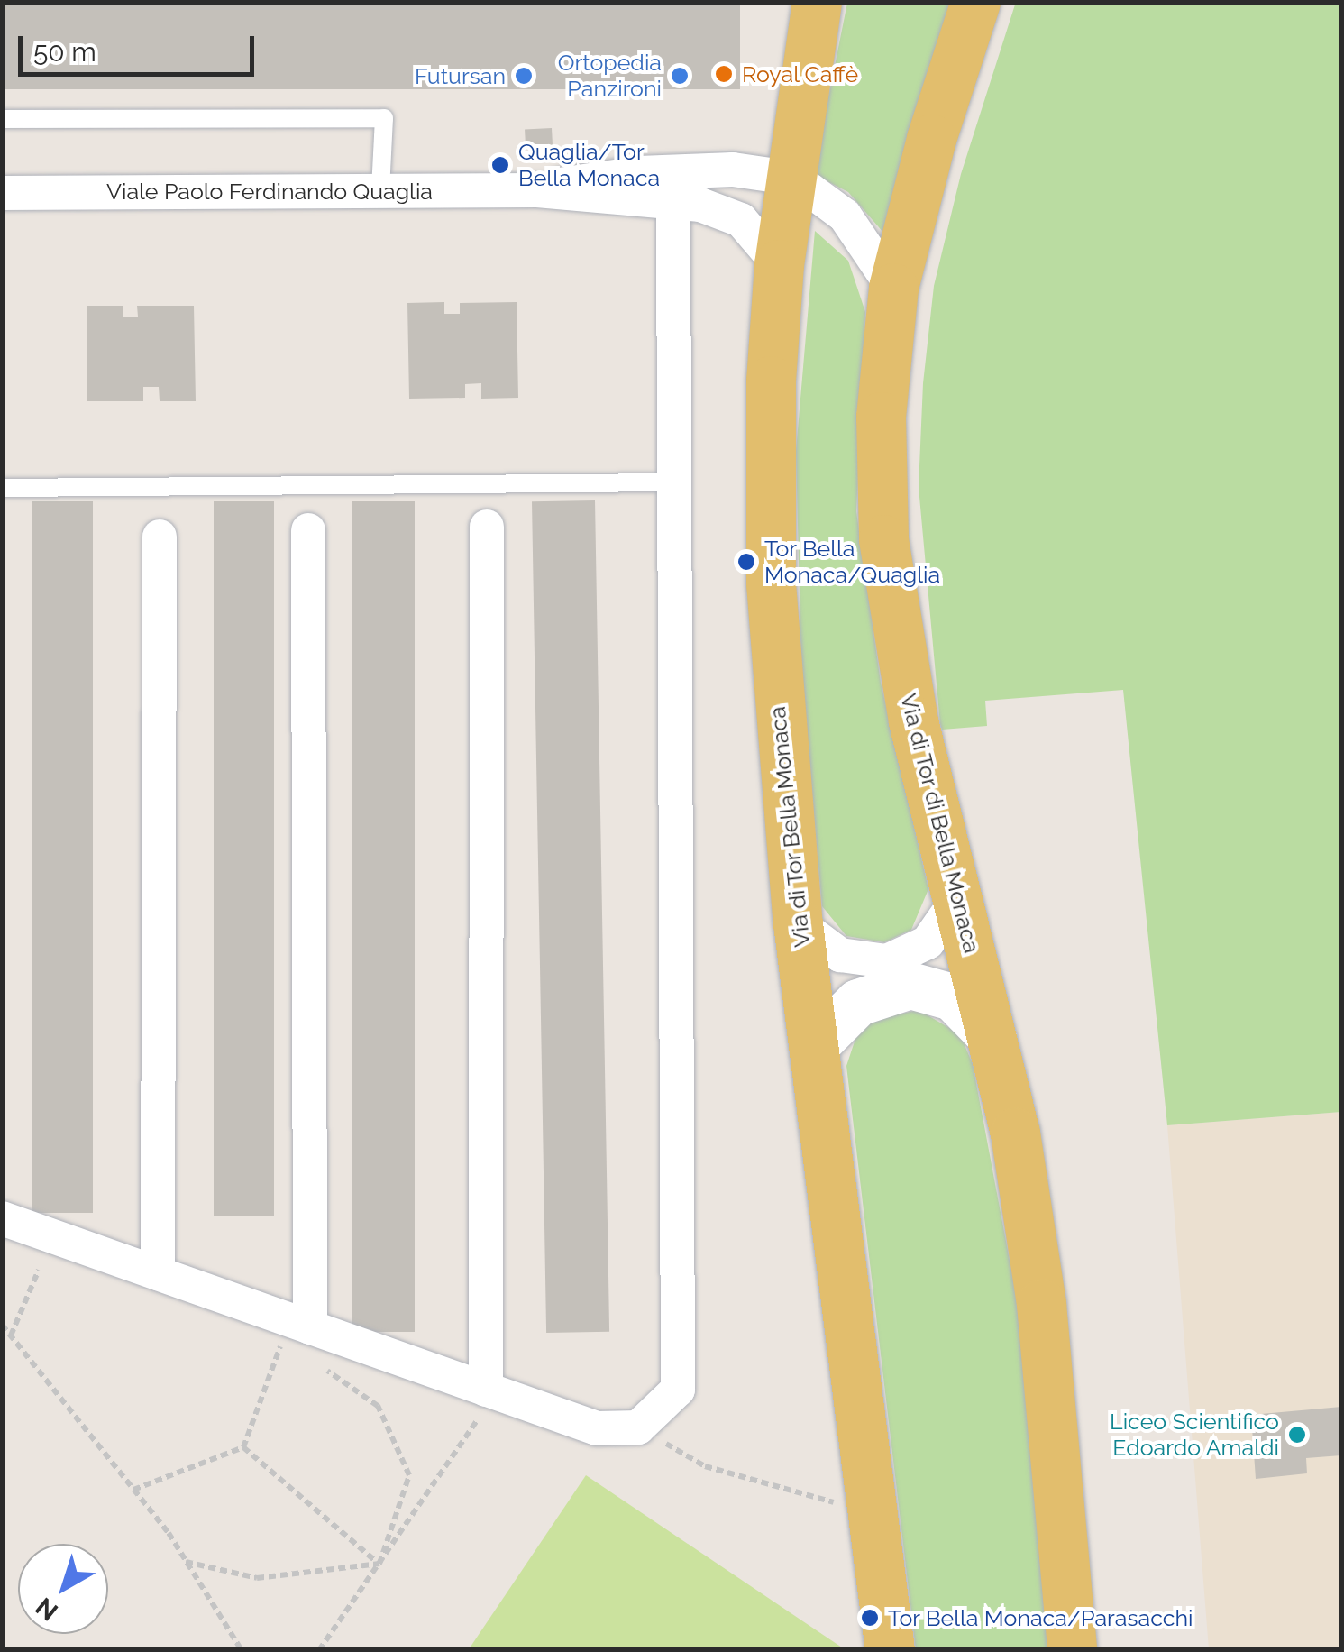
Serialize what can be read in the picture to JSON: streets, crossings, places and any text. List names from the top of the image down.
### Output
{
  "streets": {
    "main road": ["Via di Tor di Bella Monaca", "Via di Tor Bella Monaca"],
    "street": ["Viale Paolo Ferdinando Quaglia"]
  },
  "crossings": [
    ["Viale Paolo Ferdinando Quaglia", "Via di Tor di Bella Monaca"],
    ["Viale Paolo Ferdinando Quaglia", "Via di Tor Bella Monaca"]
  ],
  "places": [
    "Royal Caffè",
    "Futursan",
    "Ortopedia Panzironi",
    "Quaglia/Tor Bella Monaca",
    "Tor Bella Monaca/Quaglia",
    "Liceo Scientifico Edoardo Amaldi",
    "Tor Bella Monaca/Parasacchi"
  ],
  "scale_bar": "50 m",
  "north": "bottom left"
}
